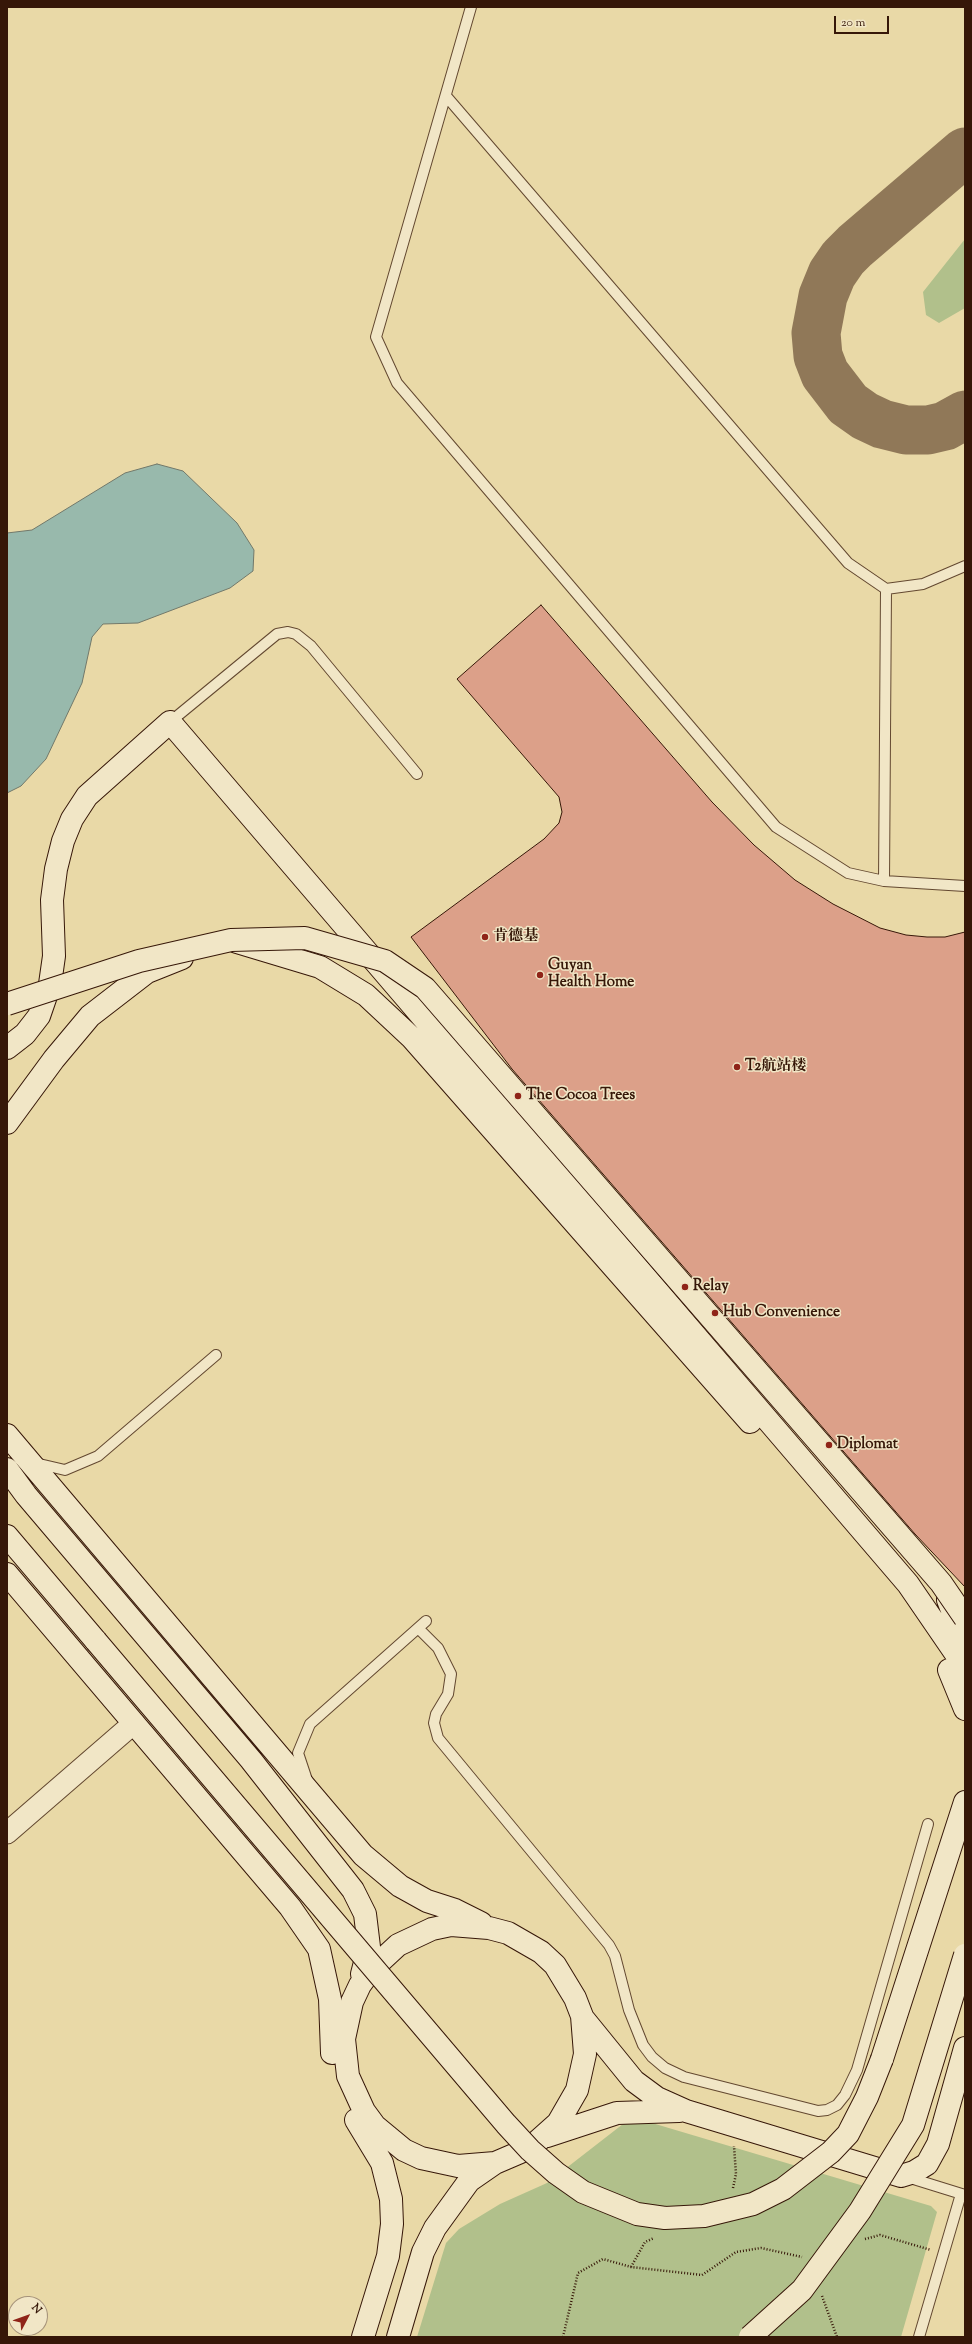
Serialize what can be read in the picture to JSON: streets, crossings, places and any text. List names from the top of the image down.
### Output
{
  "places": [
    "肯德基",
    "Guyan Health Home",
    "T2航站楼",
    "The Cocoa Trees",
    "Relay",
    "Hub Convenience",
    "Diplomat"
  ],
  "scale_bar": "20 m",
  "north": "top right"
}
